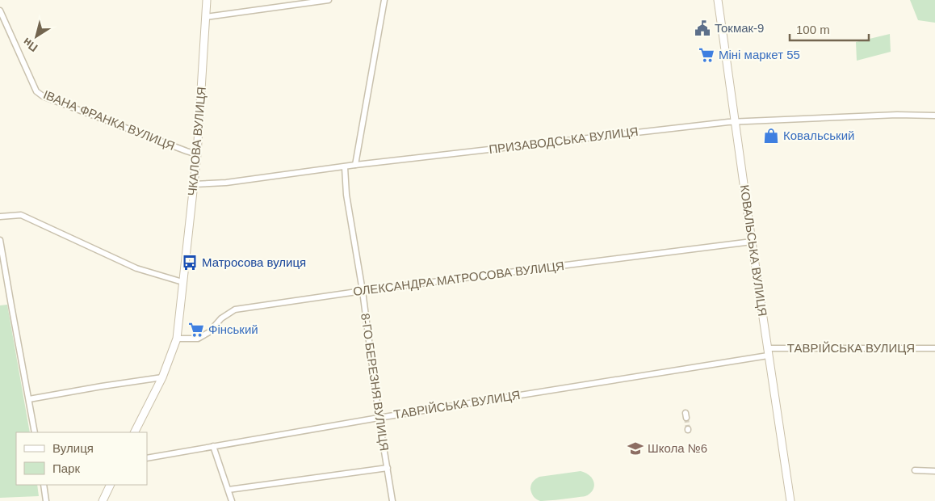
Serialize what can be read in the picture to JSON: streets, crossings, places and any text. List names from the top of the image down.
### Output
{
  "streets": {
    "street": [
      "ІВАНА ФРАНКА ВУЛИЦЯ",
      "ПРИЗАВОДСЬКА ВУЛИЦЯ",
      "ЧКАЛОВА ВУЛИЦЯ",
      "КОВАЛЬСЬКА ВУЛИЦЯ",
      "ОЛЕКСАНДРА МАТРОСОВА ВУЛИЦЯ",
      "ТАВРІЙСЬКА ВУЛИЦЯ",
      "8-ГО БЕРЕЗНЯ ВУЛИЦЯ"
    ]
  },
  "crossings": [
    ["ІВАНА ФРАНКА ВУЛИЦЯ", "ЧКАЛОВА ВУЛИЦЯ"],
    ["ПРИЗАВОДСЬКА ВУЛИЦЯ", "ЧКАЛОВА ВУЛИЦЯ"],
    ["ПРИЗАВОДСЬКА ВУЛИЦЯ", "КОВАЛЬСЬКА ВУЛИЦЯ"],
    ["ПРИЗАВОДСЬКА ВУЛИЦЯ", "8-ГО БЕРЕЗНЯ ВУЛИЦЯ"],
    ["ЧКАЛОВА ВУЛИЦЯ", "ОЛЕКСАНДРА МАТРОСОВА ВУЛИЦЯ"],
    ["КОВАЛЬСЬКА ВУЛИЦЯ", "ОЛЕКСАНДРА МАТРОСОВА ВУЛИЦЯ"],
    ["КОВАЛЬСЬКА ВУЛИЦЯ", "ТАВРІЙСЬКА ВУЛИЦЯ"],
    ["ОЛЕКСАНДРА МАТРОСОВА ВУЛИЦЯ", "8-ГО БЕРЕЗНЯ ВУЛИЦЯ"],
    ["ТАВРІЙСЬКА ВУЛИЦЯ", "8-ГО БЕРЕЗНЯ ВУЛИЦЯ"]
  ],
  "places": {
    "public building": ["Токмак-9"],
    "supermarket": ["Міні маркет 55", "Фінський"],
    "shop": ["Ковальський"],
    "bus stop": ["Матросова вулиця"],
    "school or university": ["Школа №6"]
  },
  "legend": ["Вулиця", "Парк"],
  "scale_bar": "100 m",
  "north": "bottom left"
}
